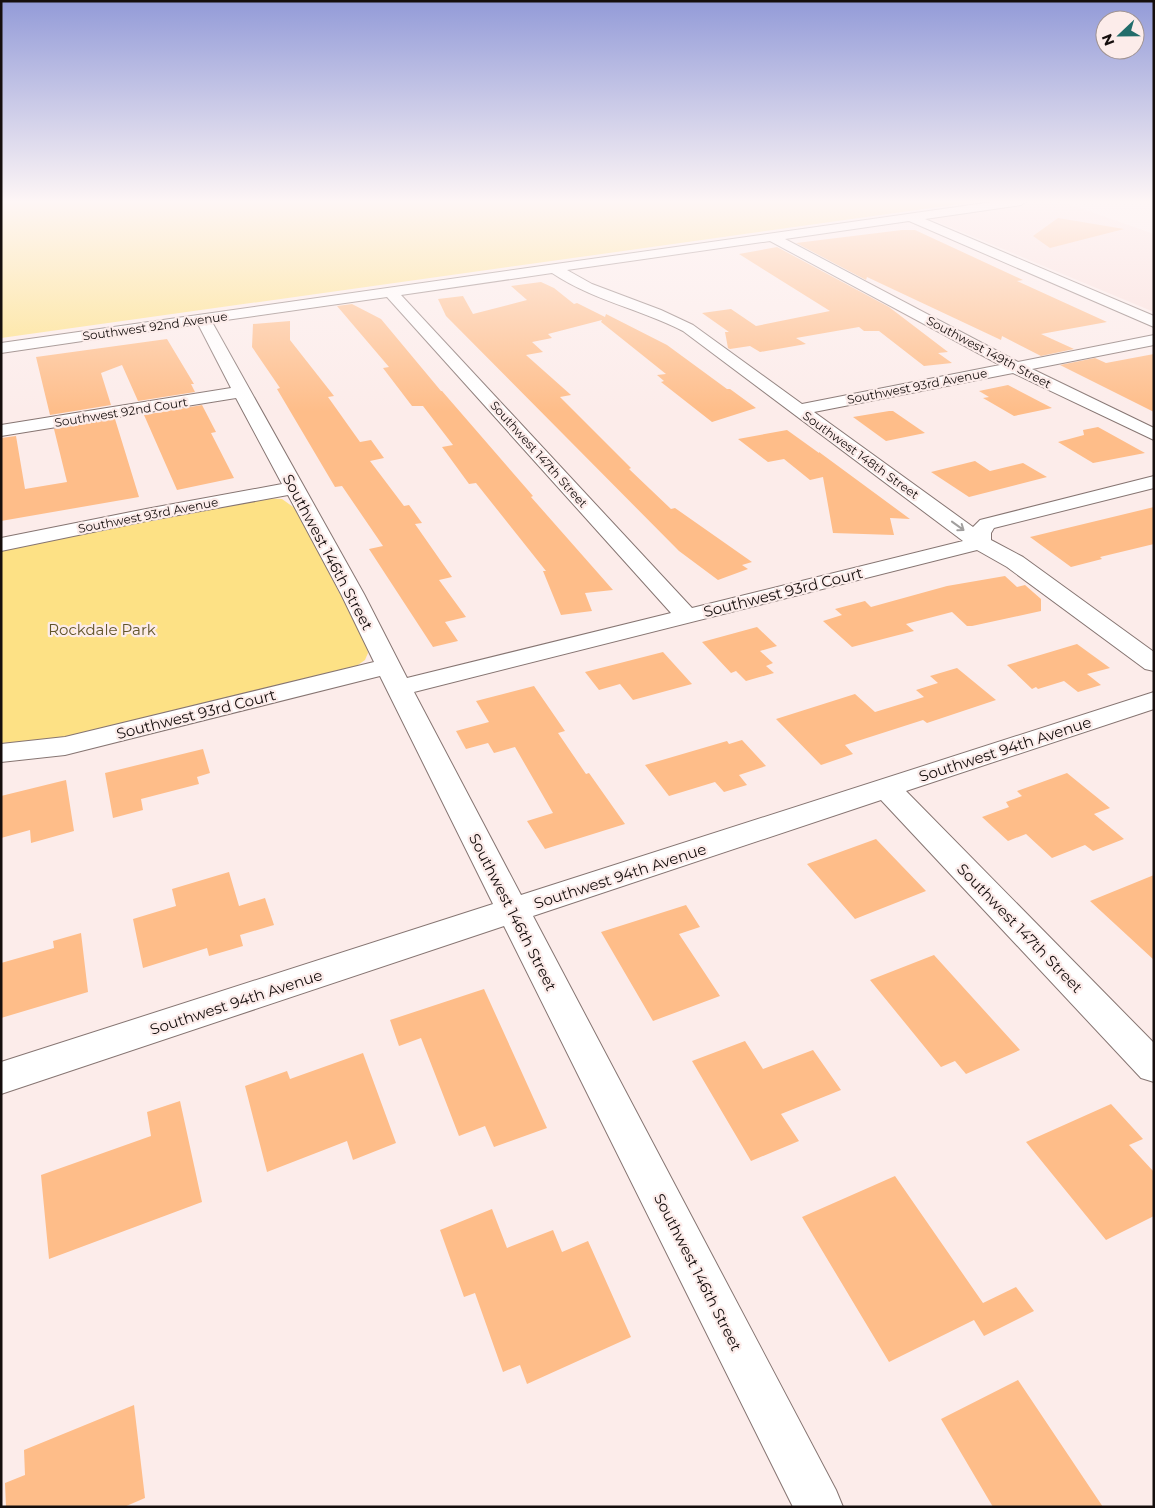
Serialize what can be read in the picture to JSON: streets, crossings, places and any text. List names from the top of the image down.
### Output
{
  "streets": {
    "street": [
      "Southwest 92nd Avenue",
      "Southwest 149th Street",
      "Southwest 93rd Avenue",
      "Southwest 92nd Court",
      "Southwest 147th Street",
      "Southwest 148th Street",
      "Southwest 146th Street",
      "Southwest 93rd Court",
      "Southwest 94th Avenue"
    ]
  },
  "crossings": [
    ["Southwest 92nd Avenue", "Southwest 147th Street"],
    ["Southwest 92nd Avenue", "Southwest 146th Street"],
    ["Southwest 149th Street", "Southwest 93rd Avenue"],
    ["Southwest 93rd Avenue", "Southwest 148th Street"],
    ["Southwest 93rd Avenue", "Southwest 146th Street"],
    ["Southwest 92nd Court", "Southwest 146th Street"],
    ["Southwest 147th Street", "Southwest 93rd Court"],
    ["Southwest 147th Street", "Southwest 94th Avenue"],
    ["Southwest 148th Street", "Southwest 93rd Court"],
    ["Southwest 146th Street", "Southwest 93rd Court"],
    ["Southwest 146th Street", "Southwest 94th Avenue"]
  ],
  "parks": ["Rockdale Park"],
  "north": "left"
}
